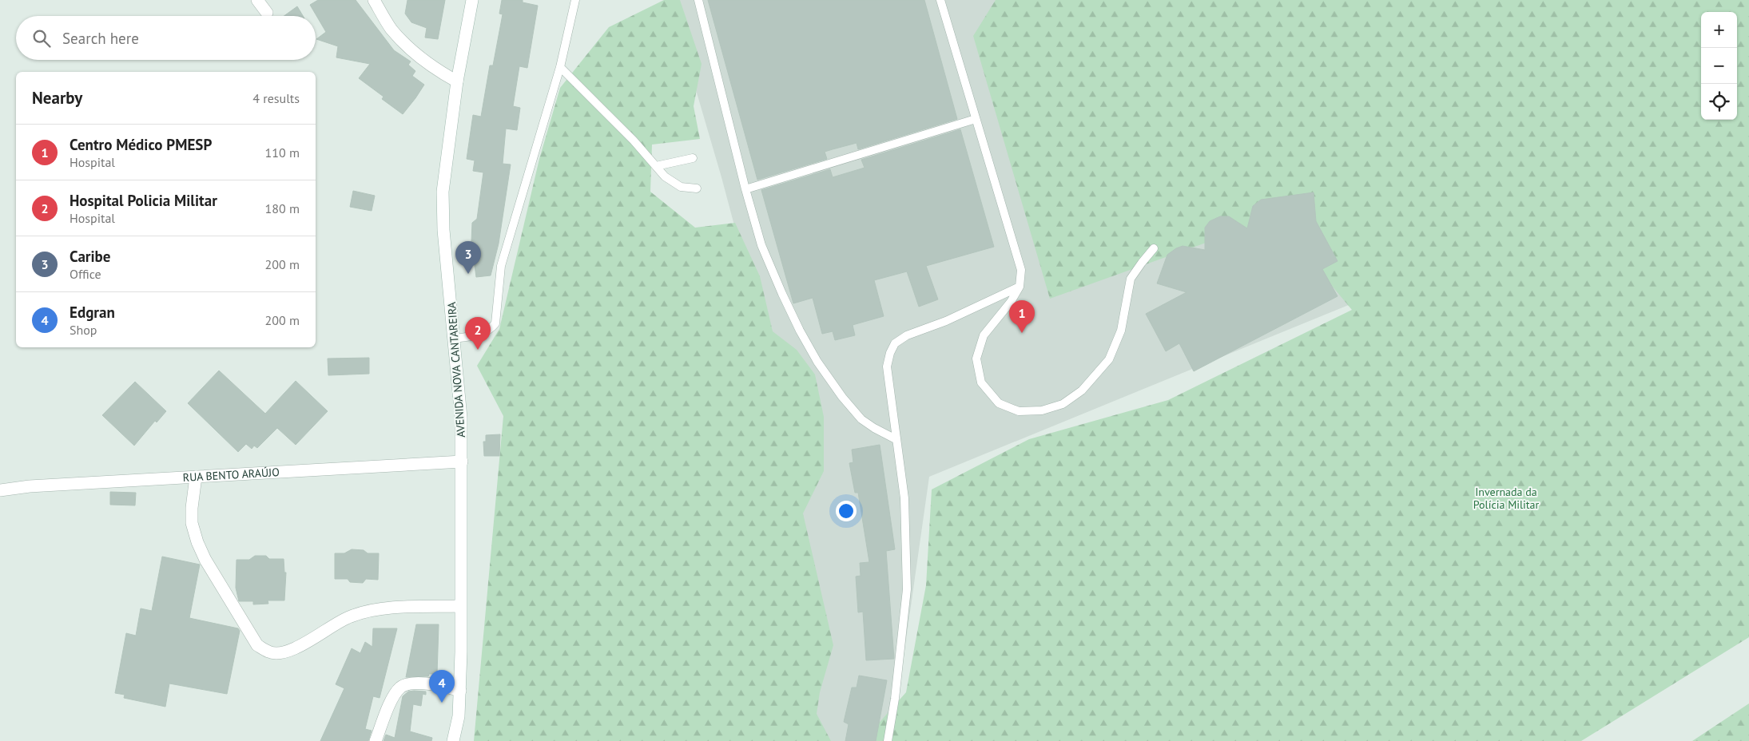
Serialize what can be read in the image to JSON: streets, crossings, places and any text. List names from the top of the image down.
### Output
{
  "streets": {
    "street": ["AVENIDA NOVA CANTAREIRA", "RUA BENTO ARAÚJO"]
  },
  "crossings": [
    ["AVENIDA NOVA CANTAREIRA", "RUA BENTO ARAÚJO"]
  ],
  "parks": ["Invernada da Polícia Militar"],
  "page": {
    "map_buttons": ["+", "−"],
    "search": "Search here",
    "heading": ["Nearby", "4 results"],
    "list": [
      {
        "mark": "1",
        "name": "Centro Médico PMESP",
        "note": "Hospital",
        "value": "110 m"
      },
      {
        "mark": "2",
        "name": "Hospital Policia Militar",
        "note": "Hospital",
        "value": "180 m"
      },
      {
        "mark": "3",
        "name": "Caribe",
        "note": "Office",
        "value": "200 m"
      },
      {
        "mark": "4",
        "name": "Edgran",
        "note": "Shop",
        "value": "200 m"
      }
    ],
    "pins": [
      "3",
      "1",
      "2",
      "4"
    ]
  }
}
